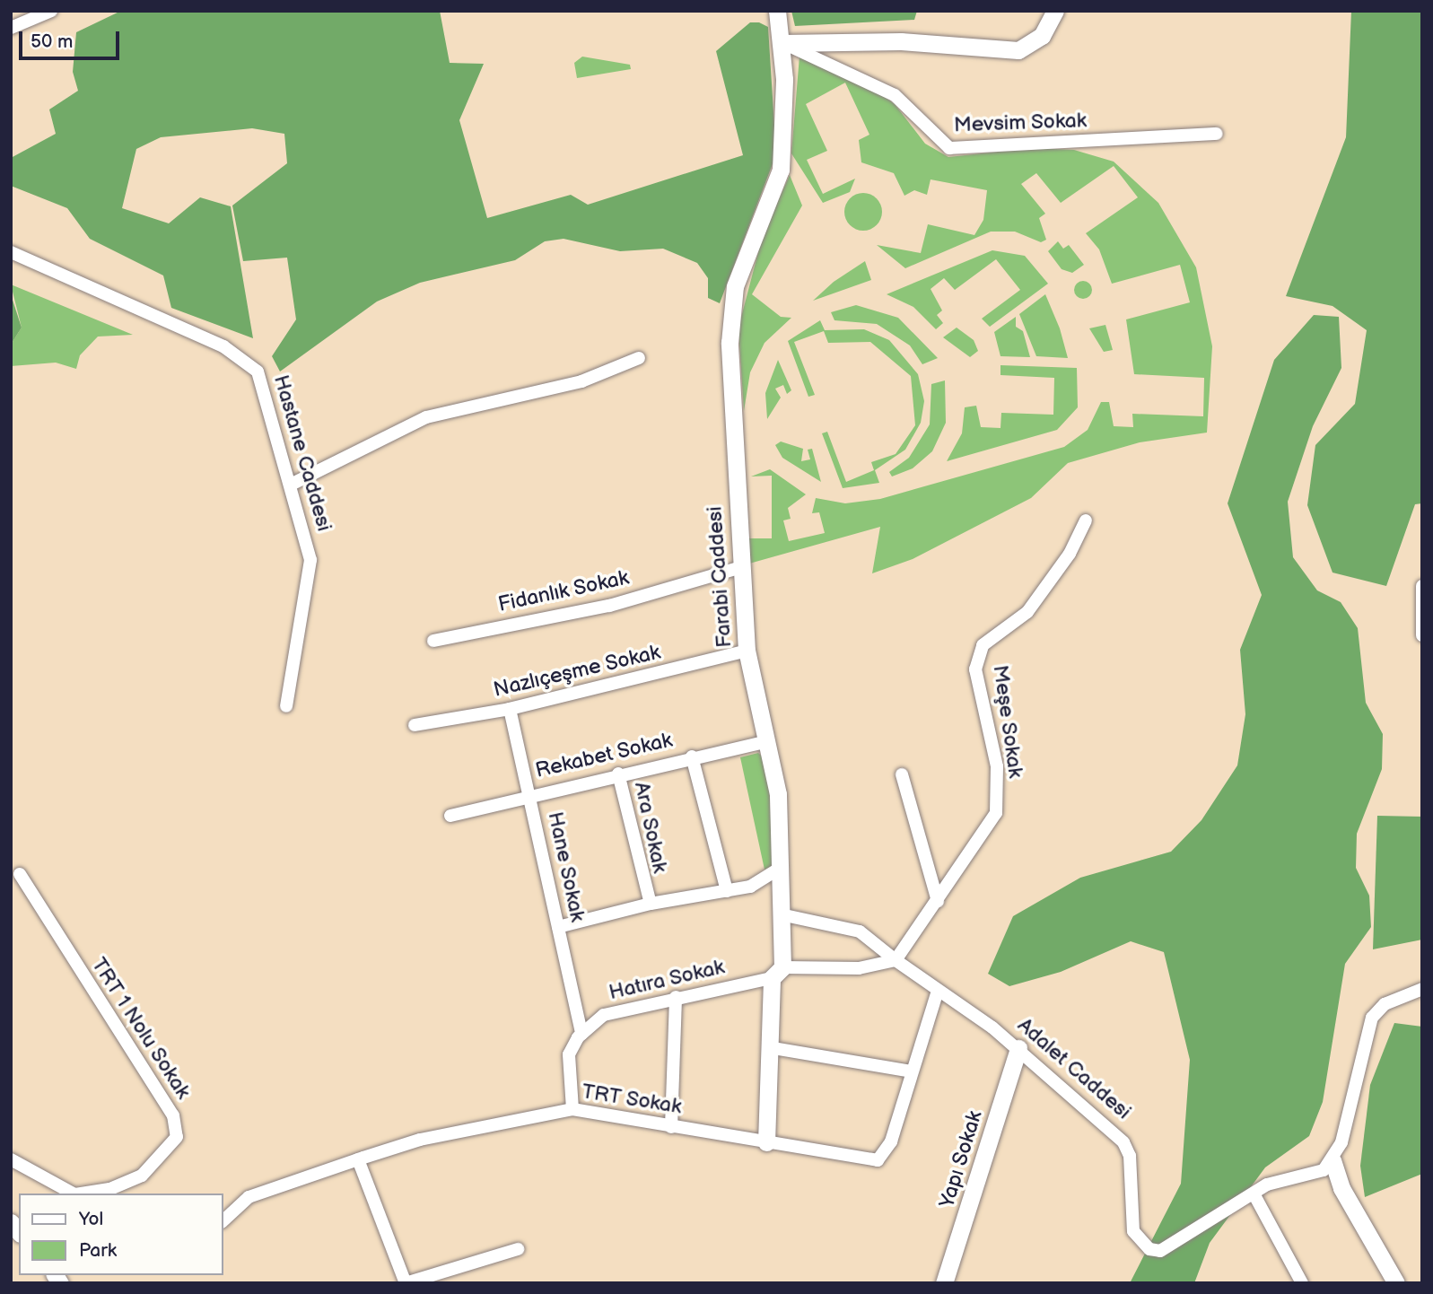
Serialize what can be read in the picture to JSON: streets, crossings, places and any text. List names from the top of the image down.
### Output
{
  "streets": {
    "street": [
      "Mevsim Sokak",
      "Hastane Caddesi",
      "Farabi Caddesi",
      "Fidanlık Sokak",
      "Nazlıçeşme Sokak",
      "Meşe Sokak",
      "Rekabet Sokak",
      "Ara Sokak",
      "Hane Sokak",
      "Hatıra Sokak",
      "TRT 1 Nolu Sokak",
      "Adalet Caddesi",
      "TRT Sokak",
      "Yapı Sokak"
    ]
  },
  "crossings": [
    ["Mevsim Sokak", "Farabi Caddesi"],
    ["Farabi Caddesi", "Fidanlık Sokak"],
    ["Farabi Caddesi", "Nazlıçeşme Sokak"],
    ["Farabi Caddesi", "Rekabet Sokak"],
    ["Farabi Caddesi", "Ara Sokak"],
    ["Farabi Caddesi", "Hatıra Sokak"],
    ["Farabi Caddesi", "TRT Sokak"],
    ["Nazlıçeşme Sokak", "Hane Sokak"],
    ["Meşe Sokak", "Adalet Caddesi"],
    ["Rekabet Sokak", "Ara Sokak"],
    ["Rekabet Sokak", "Hane Sokak"],
    ["Hane Sokak", "Hatıra Sokak"],
    ["Hatıra Sokak", "TRT Sokak"],
    ["Adalet Caddesi", "TRT Sokak"],
    ["Adalet Caddesi", "Yapı Sokak"]
  ],
  "legend": ["Yol", "Park"],
  "scale_bar": "50 m"
}
